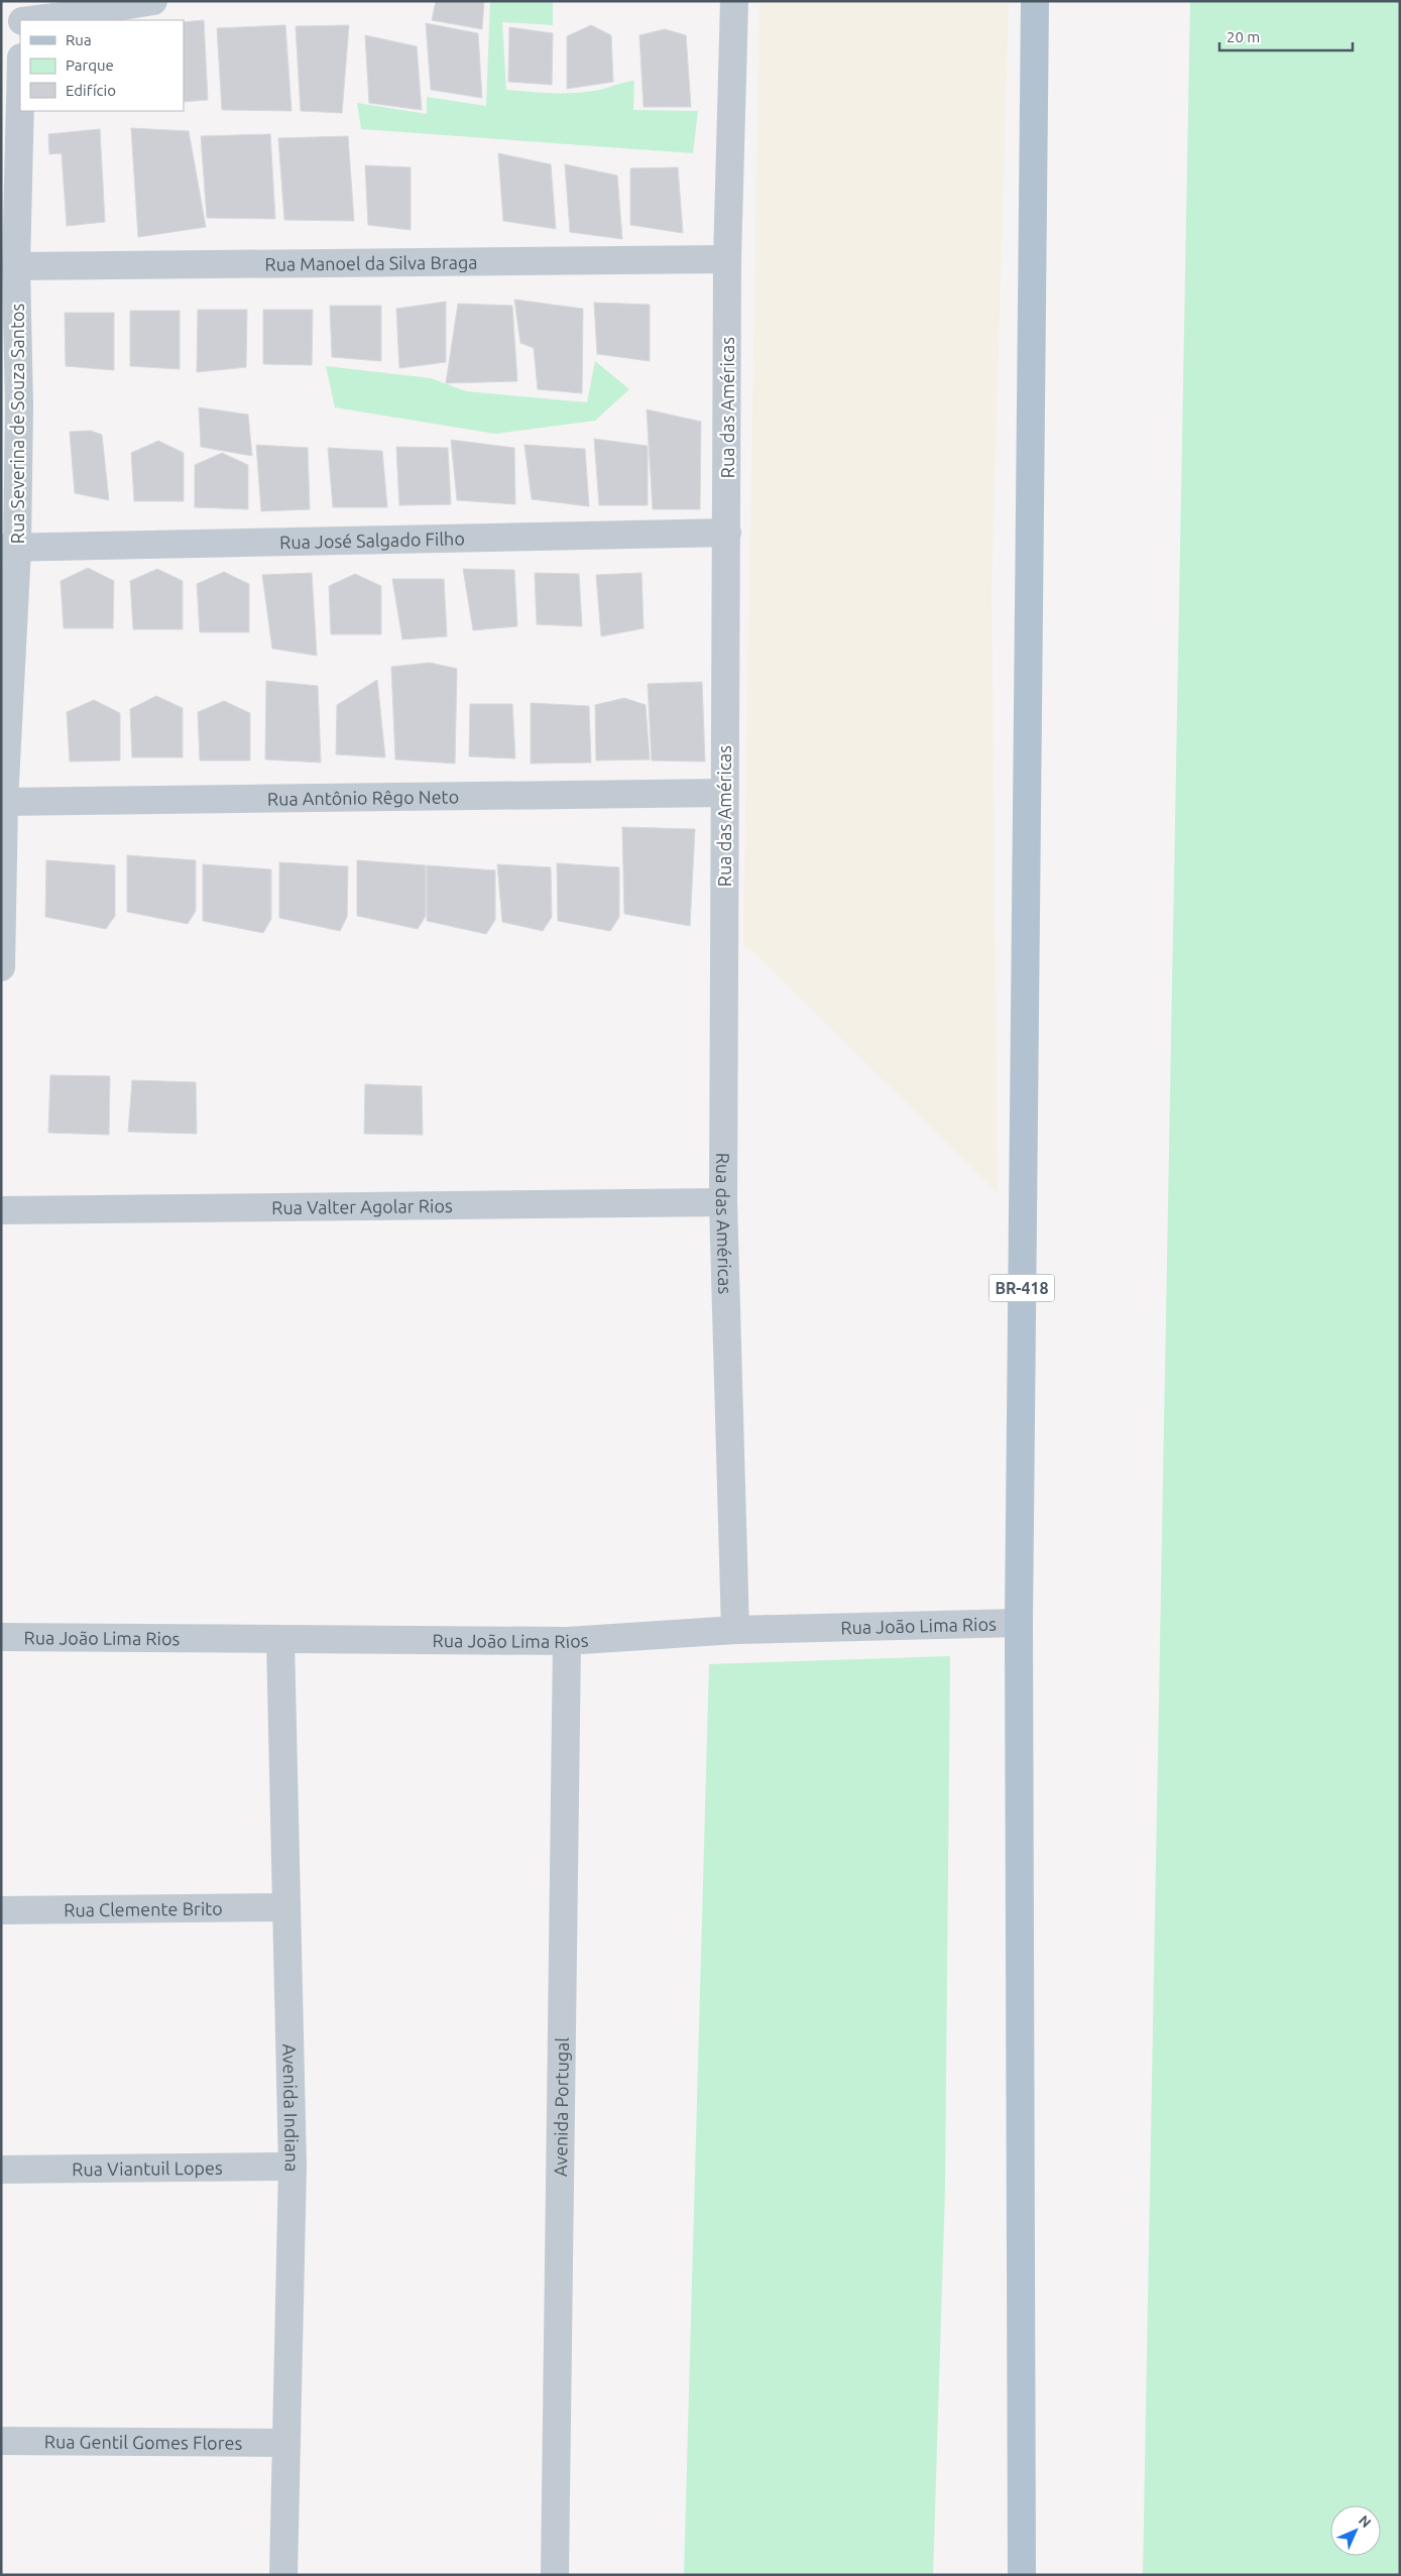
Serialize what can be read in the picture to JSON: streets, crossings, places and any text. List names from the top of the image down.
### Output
{
  "streets": {
    "main road": ["BR-418"],
    "street": [
      "Rua Manoel da Silva Braga",
      "Rua das Américas",
      "Rua Severina de Souza Santos",
      "Rua José Salgado Filho",
      "Rua Antônio Rêgo Neto",
      "Rua Valter Agolar Rios",
      "Rua João Lima Rios",
      "Rua Clemente Brito",
      "Avenida Indiana",
      "Avenida Portugal",
      "Rua Viantuil Lopes",
      "Rua Gentil Gomes Flores"
    ]
  },
  "crossings": [
    ["Rua Manoel da Silva Braga", "Rua das Américas"],
    ["Rua Manoel da Silva Braga", "Rua Severina de Souza Santos"],
    ["Rua das Américas", "Rua José Salgado Filho"],
    ["Rua das Américas", "Rua Antônio Rêgo Neto"],
    ["Rua das Américas", "Rua Valter Agolar Rios"],
    ["Rua das Américas", "Rua João Lima Rios"],
    ["Rua Severina de Souza Santos", "Rua José Salgado Filho"],
    ["Rua Severina de Souza Santos", "Rua Antônio Rêgo Neto"],
    ["BR-418", "Rua João Lima Rios"],
    ["Rua João Lima Rios", "Avenida Indiana"],
    ["Rua João Lima Rios", "Avenida Portugal"],
    ["Rua Clemente Brito", "Avenida Indiana"],
    ["Avenida Indiana", "Rua Viantuil Lopes"],
    ["Avenida Indiana", "Rua Gentil Gomes Flores"]
  ],
  "legend": ["Rua", "Parque", "Edifício"],
  "scale_bar": "20 m",
  "north": "top right"
}
